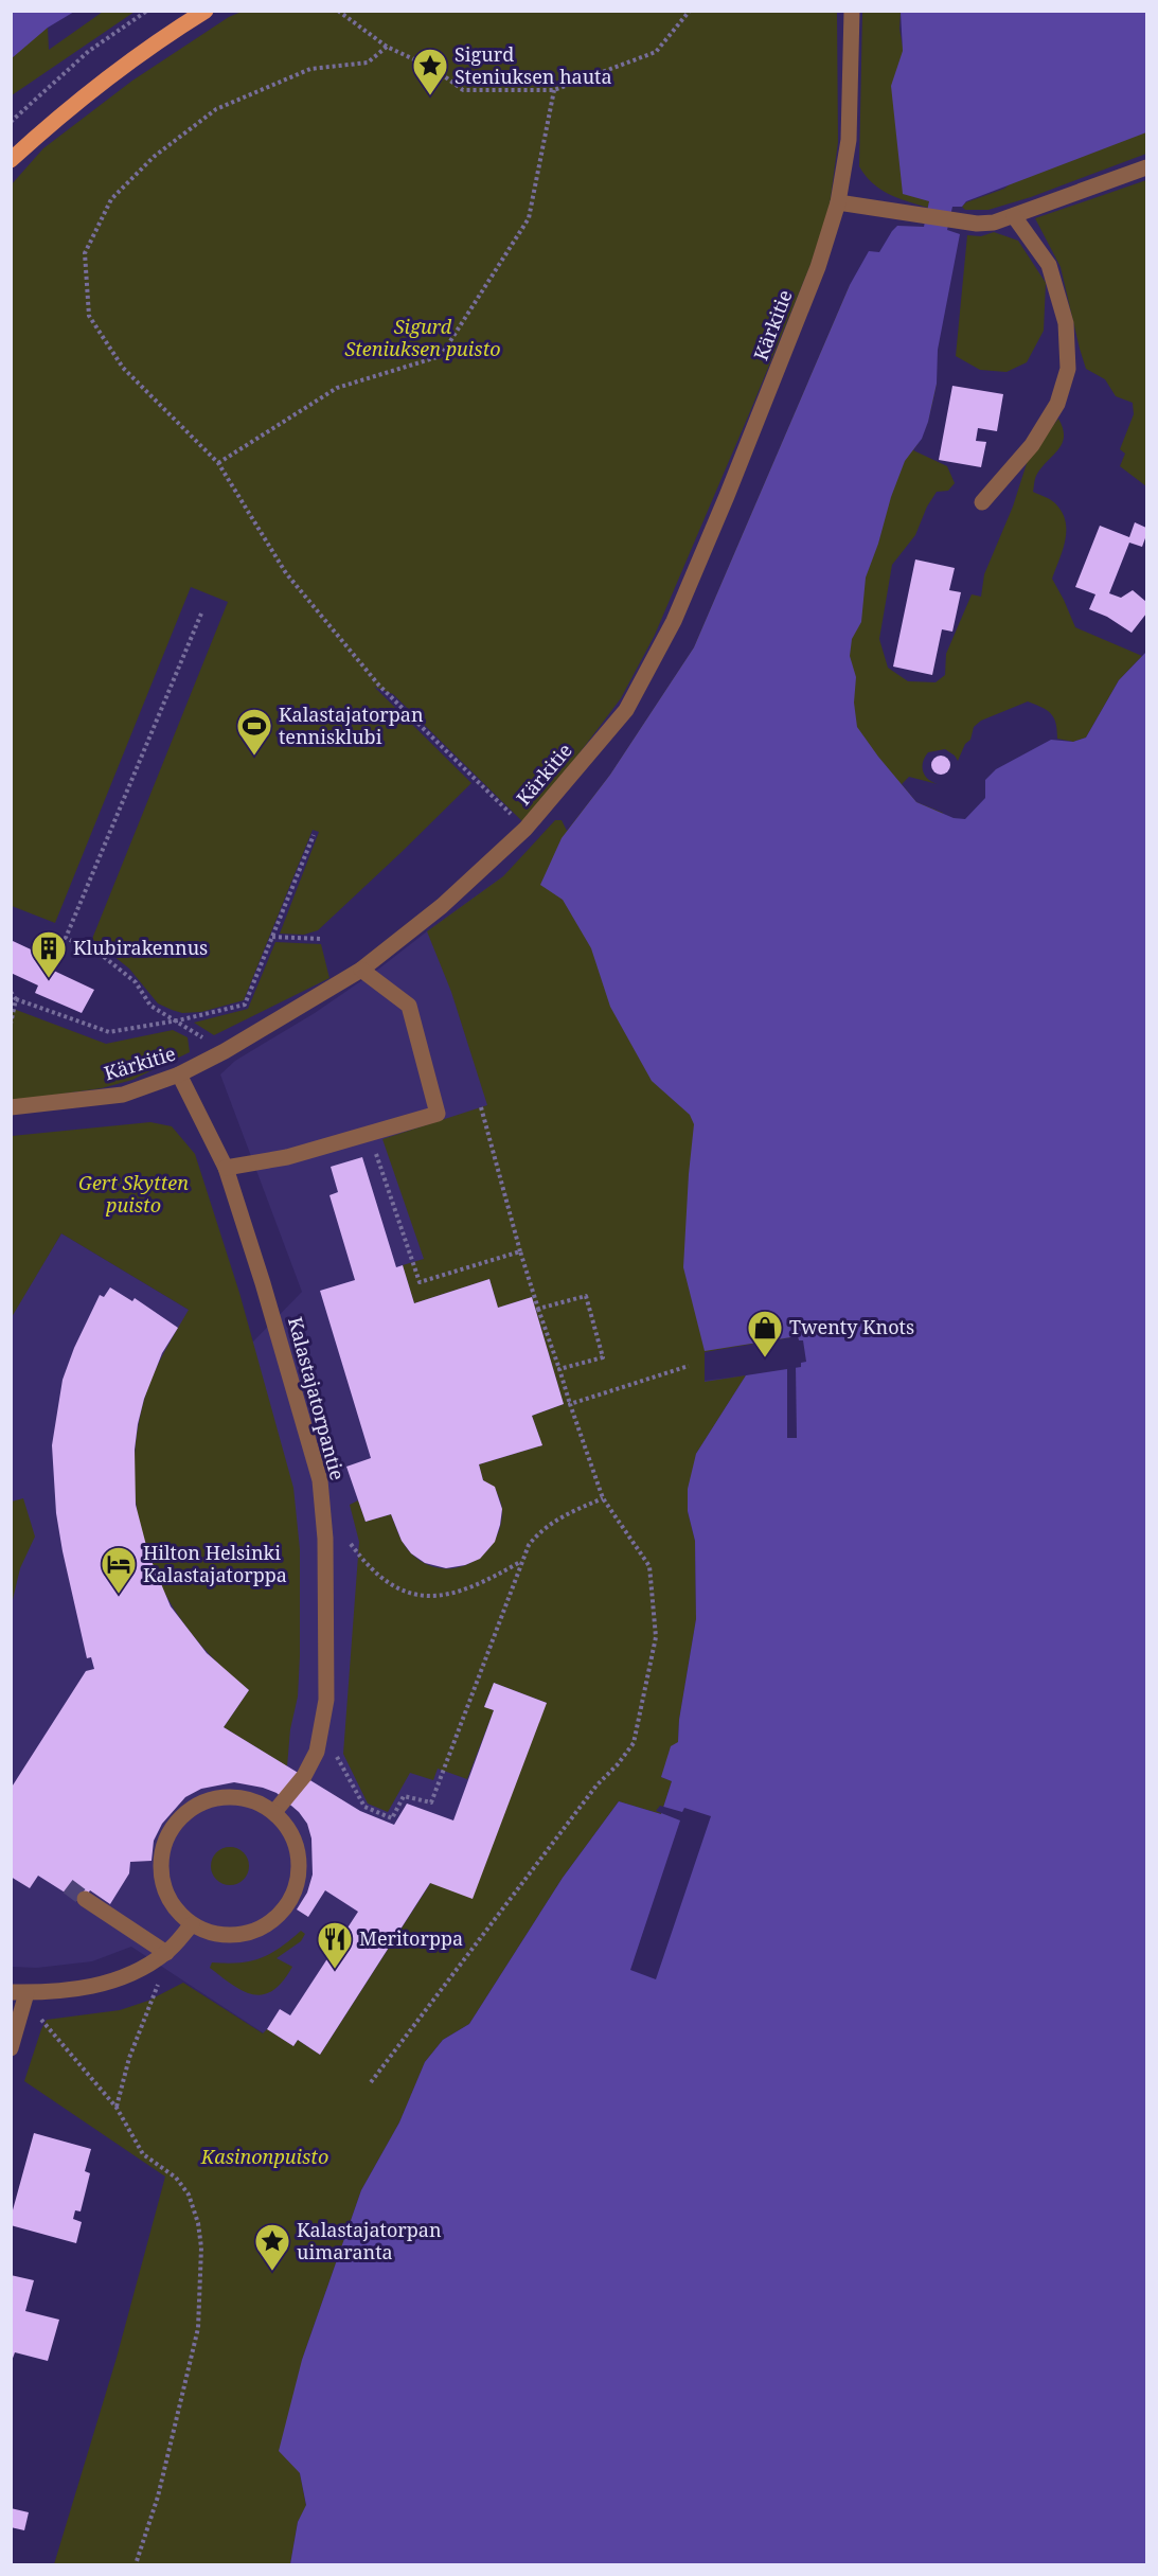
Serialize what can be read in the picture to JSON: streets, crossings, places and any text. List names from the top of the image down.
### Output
{
  "streets": {
    "street": ["Kärkitie", "Kalastajatorpantie"]
  },
  "crossings": [
    ["Kärkitie", "Kalastajatorpantie"]
  ],
  "parks": ["Sigurd Steniuksen puisto", "Gert Skytten puisto", "Kasinonpuisto"],
  "places": {
    "place": ["Sigurd Steniuksen hauta", "Kalastajatorpan uimaranta"],
    "sports": ["Kalastajatorpan tennisklubi"],
    "building": ["Klubirakennus"],
    "shop": ["Twenty Knots"],
    "hotel": ["Hilton Helsinki Kalastajatorppa"],
    "restaurant": ["Meritorppa"]
  }
}
